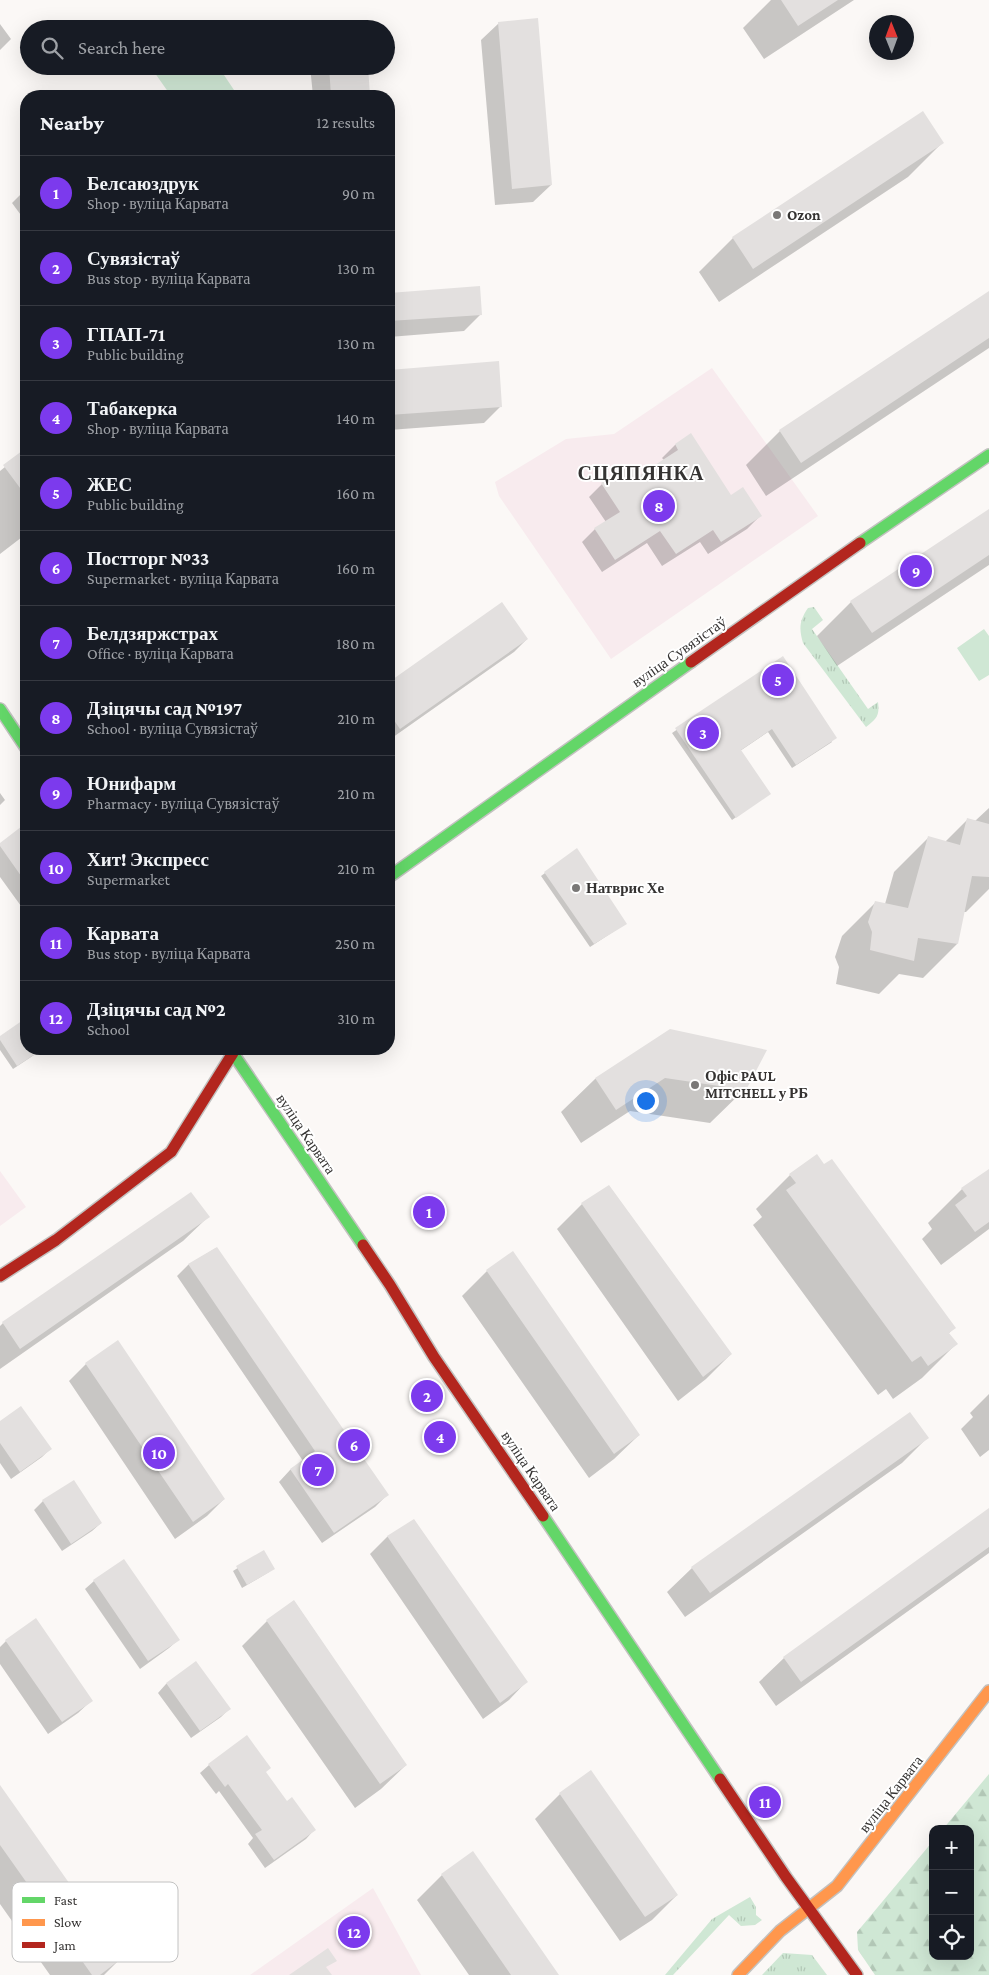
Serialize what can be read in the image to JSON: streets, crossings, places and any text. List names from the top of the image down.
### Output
{
  "streets": {
    "street": ["вуліца Сувязістаў", "вуліца Карвата"]
  },
  "districts": ["СЦЯПЯНКА"],
  "places": ["Ozon", "Натврис Хе", "Офіс PAUL MITCHELL у РБ"],
  "legend": ["Fast", "Slow", "Jam"],
  "north": "top",
  "page": {
    "search": "Search here",
    "heading": ["Nearby", "12 results"],
    "list": [
      {
        "mark": "1",
        "name": "Белсаюздрук",
        "note": "Shop · вуліца Карвата",
        "value": "90 m"
      },
      {
        "mark": "2",
        "name": "Сувязістаў",
        "note": "Bus stop · вуліца Карвата",
        "value": "130 m"
      },
      {
        "mark": "3",
        "name": "ГПАП-71",
        "note": "Public building",
        "value": "130 m"
      },
      {
        "mark": "4",
        "name": "Табакерка",
        "note": "Shop · вуліца Карвата",
        "value": "140 m"
      },
      {
        "mark": "5",
        "name": "ЖЕС",
        "note": "Public building",
        "value": "160 m"
      },
      {
        "mark": "6",
        "name": "Постторг №33",
        "note": "Supermarket · вуліца Карвата",
        "value": "160 m"
      },
      {
        "mark": "7",
        "name": "Белдзяржстрах",
        "note": "Office · вуліца Карвата",
        "value": "180 m"
      },
      {
        "mark": "8",
        "name": "Дзіцячы сад №197",
        "note": "School · вуліца Сувязістаў",
        "value": "210 m"
      },
      {
        "mark": "9",
        "name": "Юнифарм",
        "note": "Pharmacy · вуліца Сувязістаў",
        "value": "210 m"
      },
      {
        "mark": "10",
        "name": "Хит! Экспресс",
        "note": "Supermarket",
        "value": "210 m"
      },
      {
        "mark": "11",
        "name": "Карвата",
        "note": "Bus stop · вуліца Карвата",
        "value": "250 m"
      },
      {
        "mark": "12",
        "name": "Дзіцячы сад №2",
        "note": "School",
        "value": "310 m"
      }
    ],
    "pins": [
      "8",
      "9",
      "5",
      "3",
      "1",
      "2",
      "4",
      "6",
      "10",
      "7",
      "11",
      "12"
    ],
    "map_buttons": ["+", "−"]
  }
}
